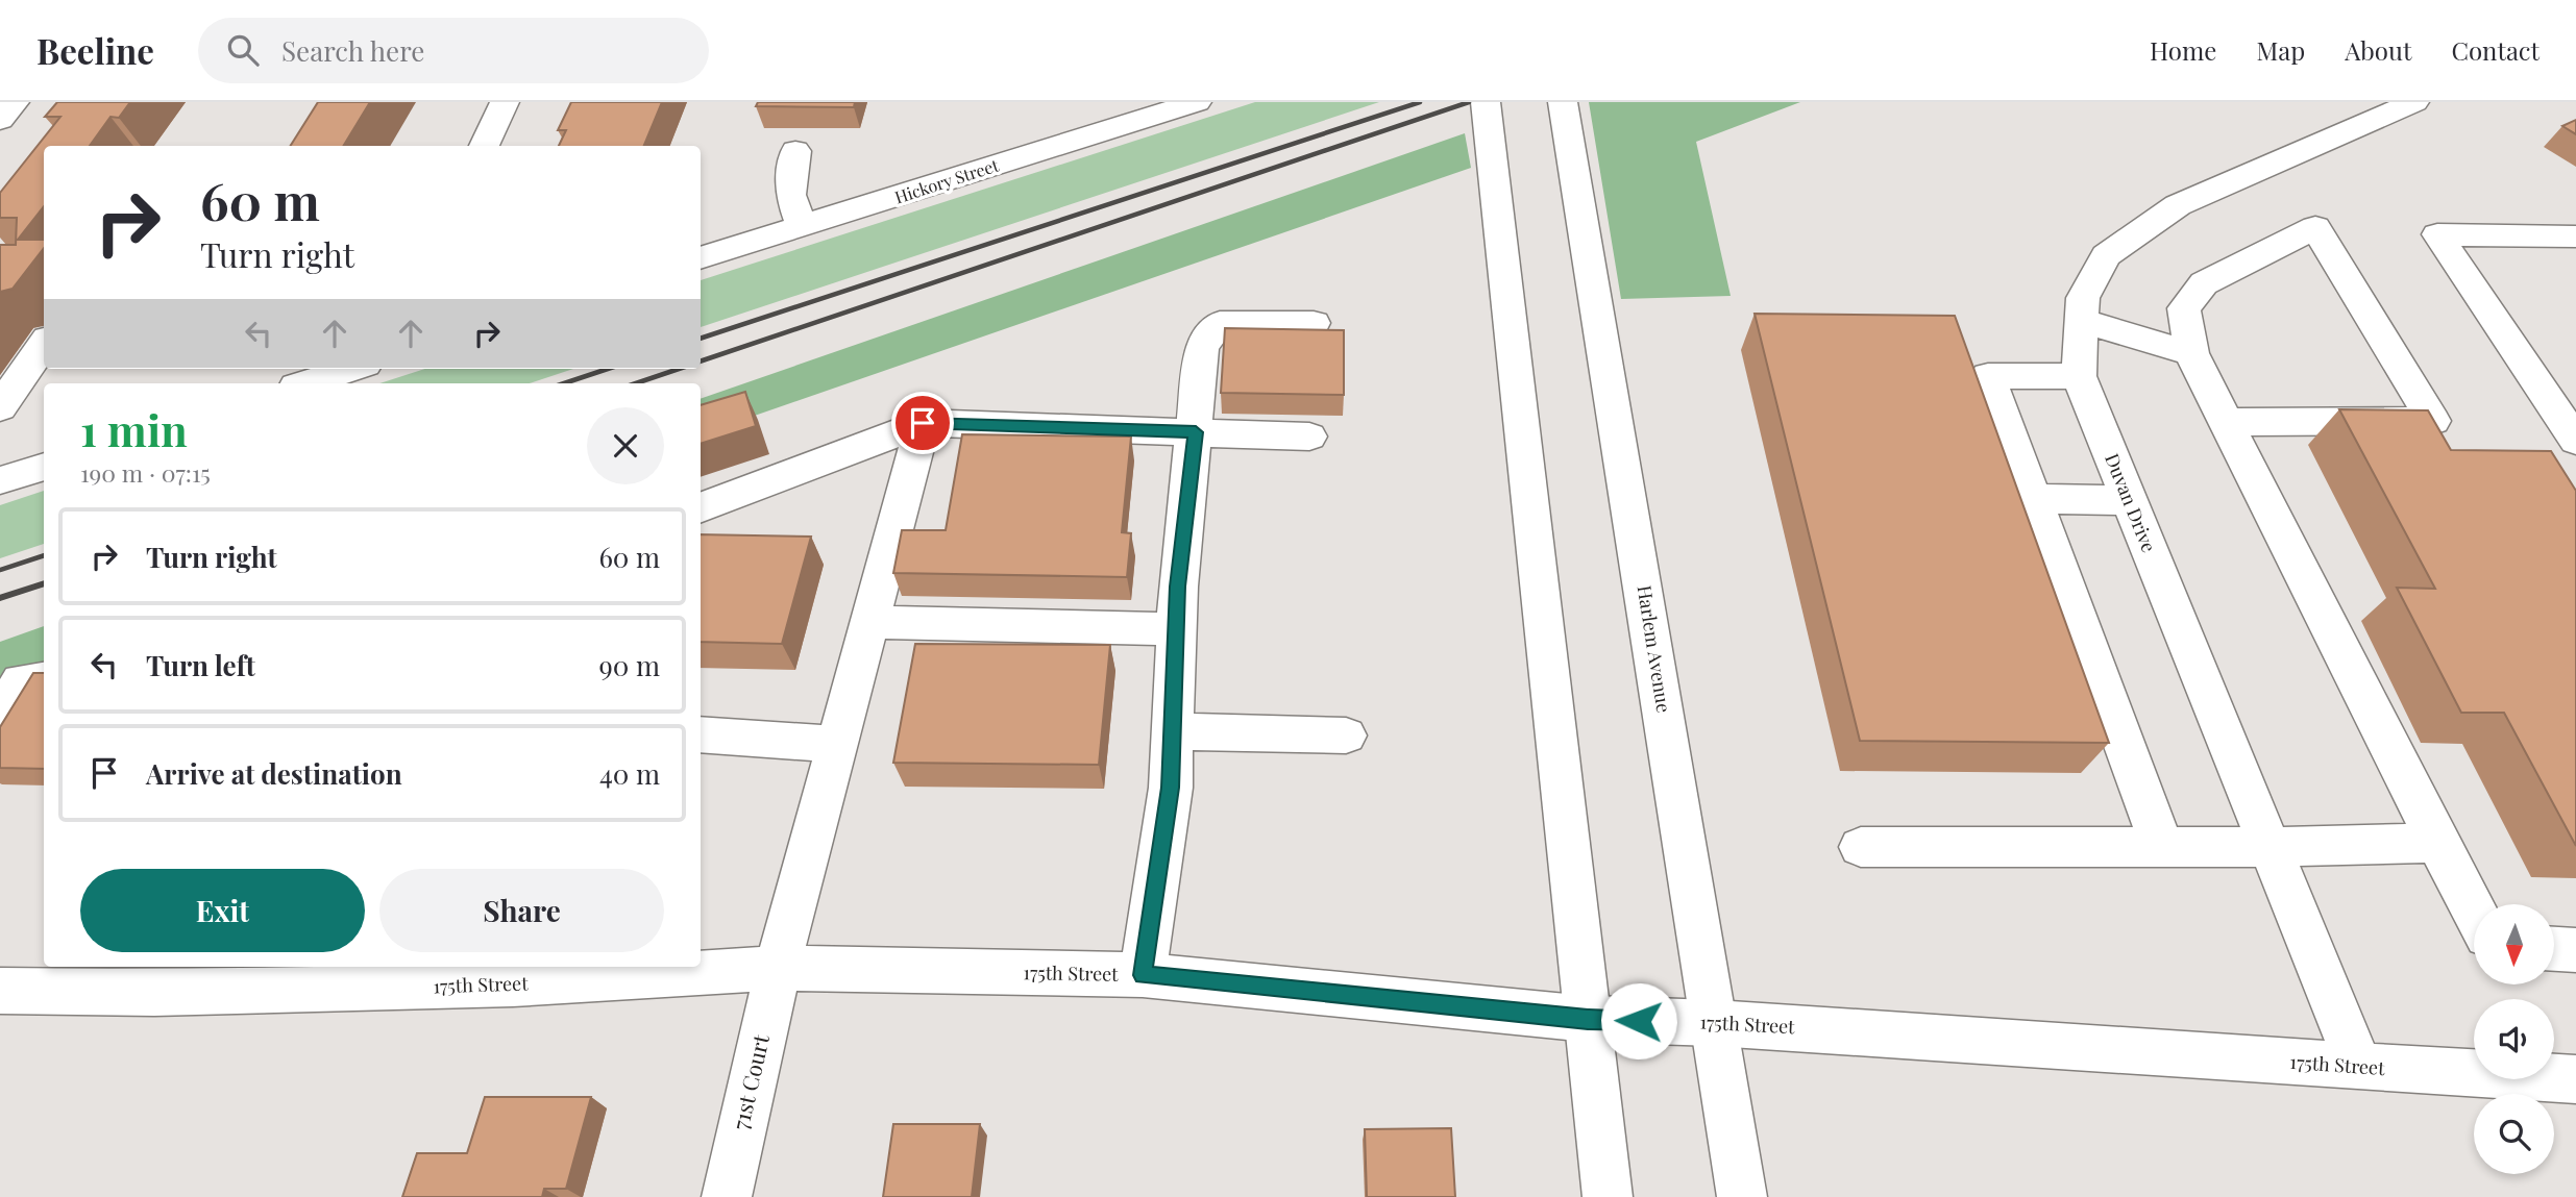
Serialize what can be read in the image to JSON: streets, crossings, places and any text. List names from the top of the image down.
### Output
{
  "streets": {
    "street": [
      "Hickory Street",
      "Duvan Drive",
      "Harlem Avenue",
      "175th Street",
      "71st Court"
    ]
  },
  "crossings": [
    ["Duvan Drive", "175th Street"],
    ["Harlem Avenue", "175th Street"],
    ["175th Street", "71st Court"]
  ],
  "north": "bottom",
  "page": {
    "header": "Beeline",
    "search": "Search here",
    "nav": [
      "Home",
      "Map",
      "About",
      "Contact"
    ],
    "turn": ["60 m", "Turn right"],
    "heading": ["1 min", "190 m · 07:15"],
    "list": [
      {
        "name": "Turn right",
        "value": "60 m"
      },
      {
        "name": "Turn left",
        "value": "90 m"
      },
      {
        "name": "Arrive at destination",
        "value": "40 m"
      }
    ],
    "buttons": ["Exit", "Share"]
  }
}
